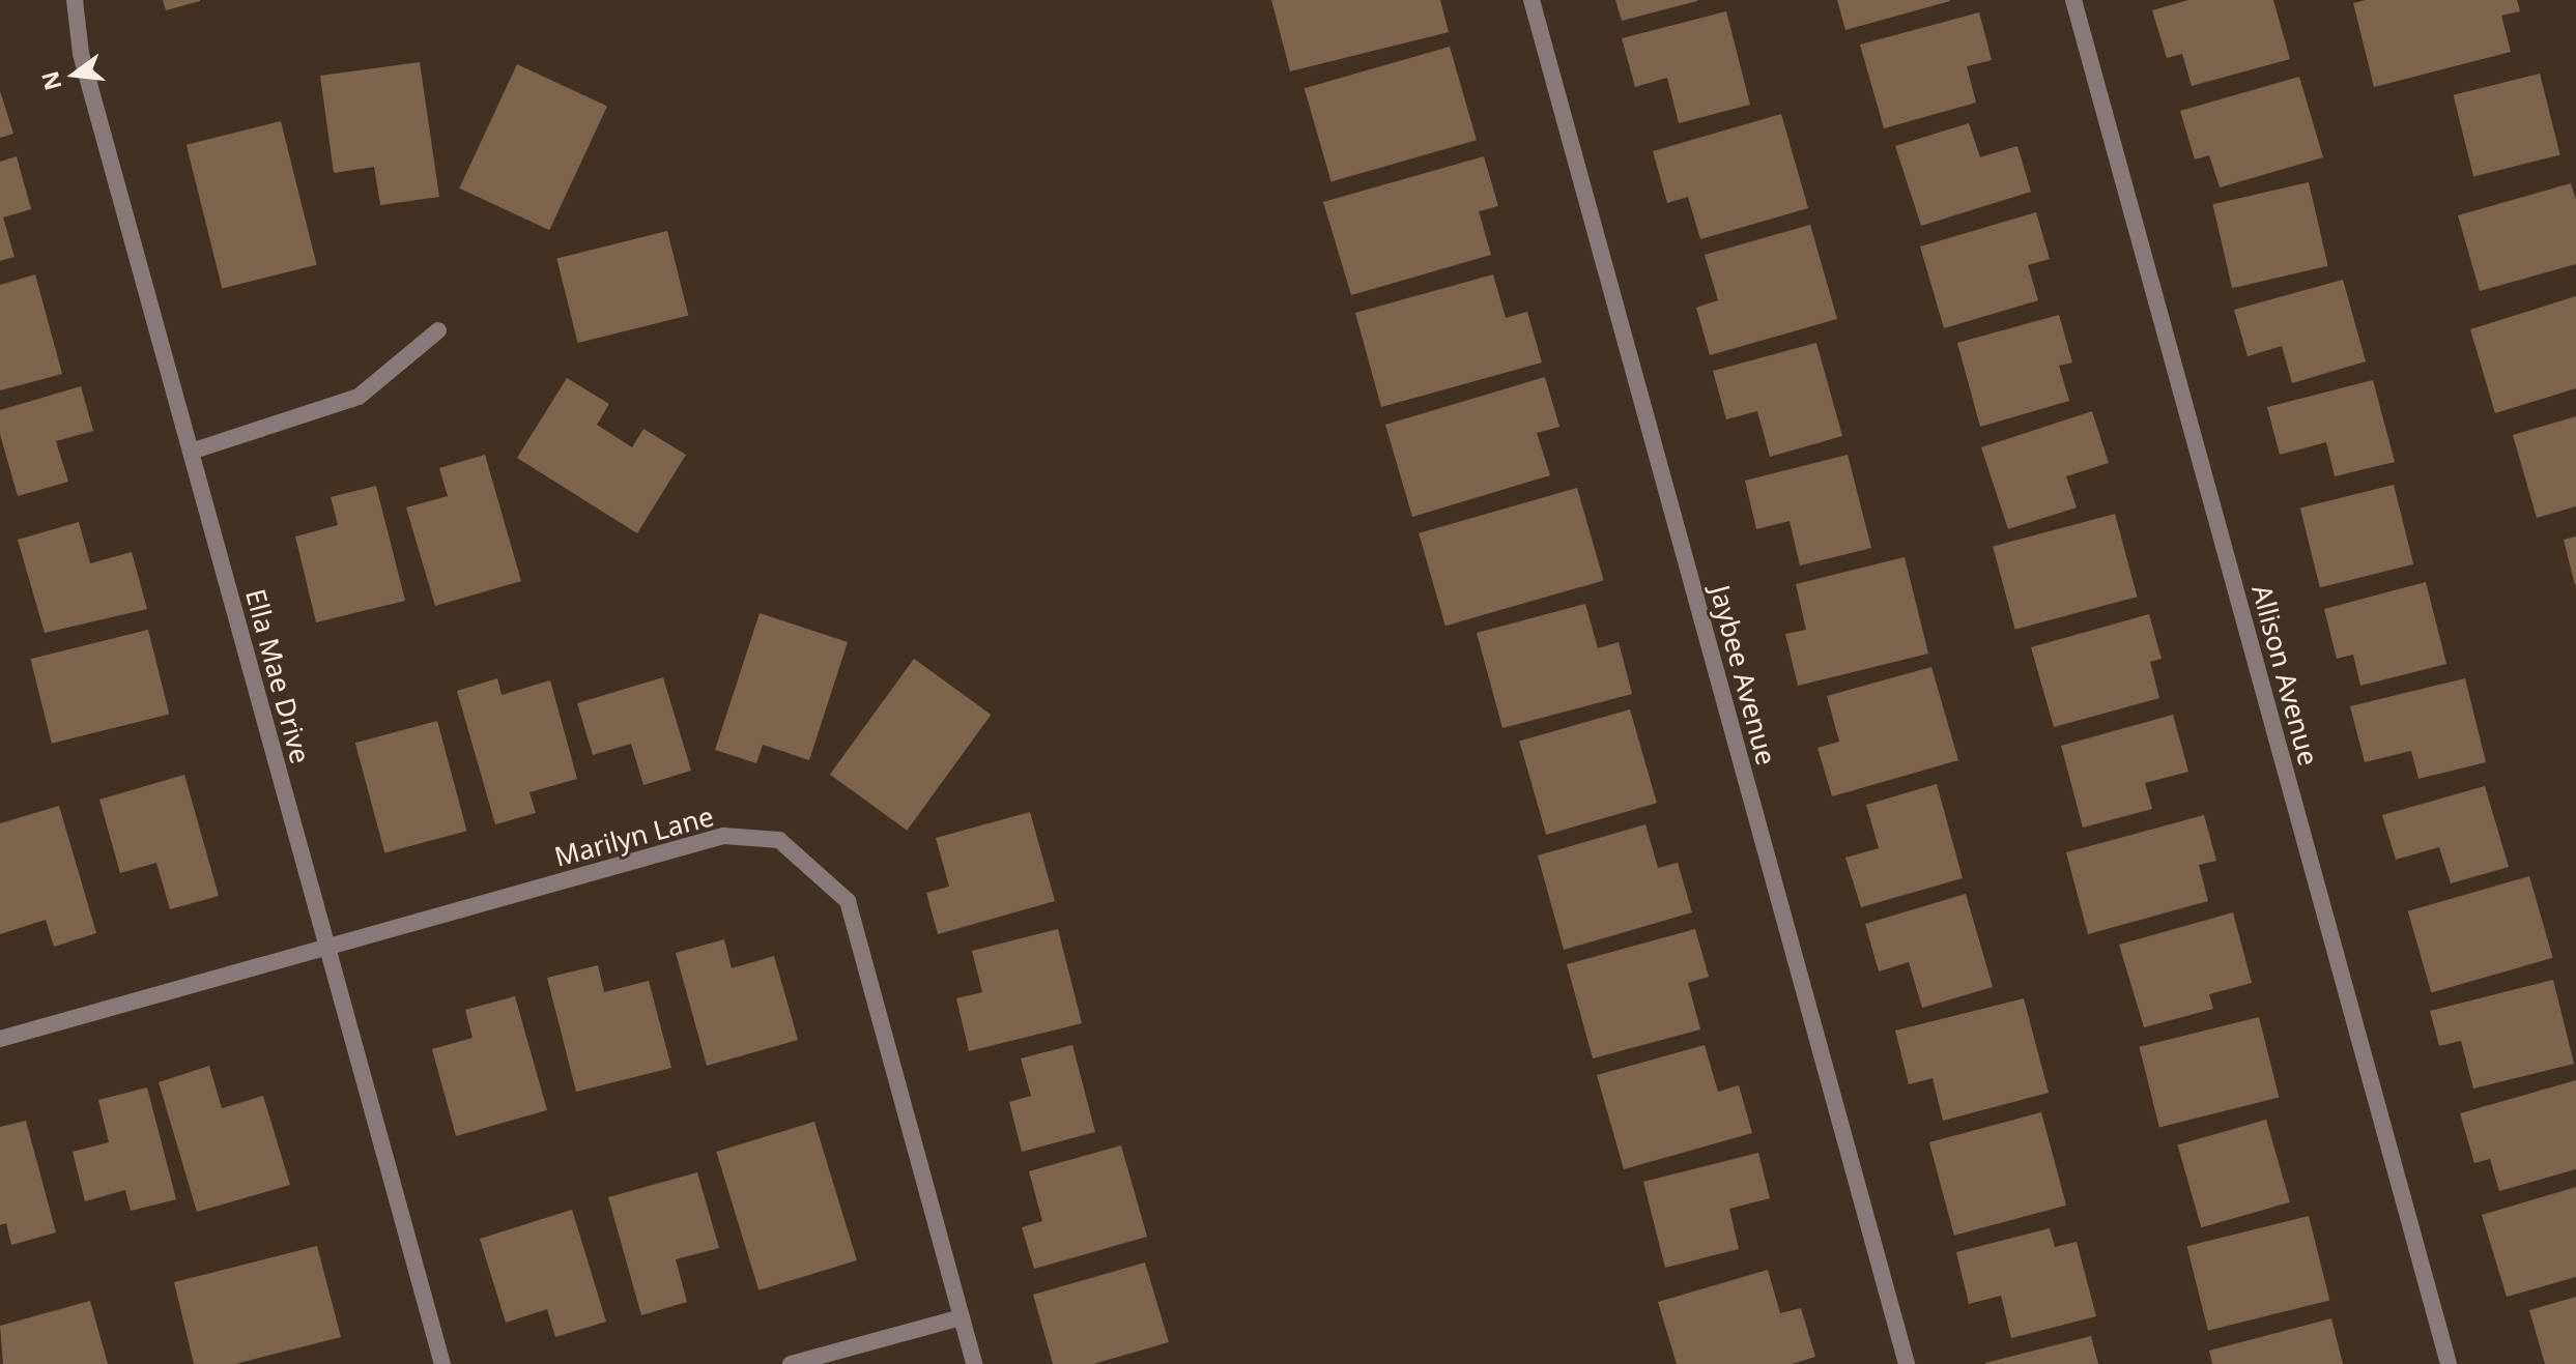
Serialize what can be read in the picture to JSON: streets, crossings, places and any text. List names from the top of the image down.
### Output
{
  "streets": {
    "street": [
      "Jaybee Avenue",
      "Allison Avenue",
      "Ella Mae Drive",
      "Marilyn Lane"
    ]
  },
  "crossings": [
    ["Ella Mae Drive", "Marilyn Lane"]
  ],
  "north": "left"
}
